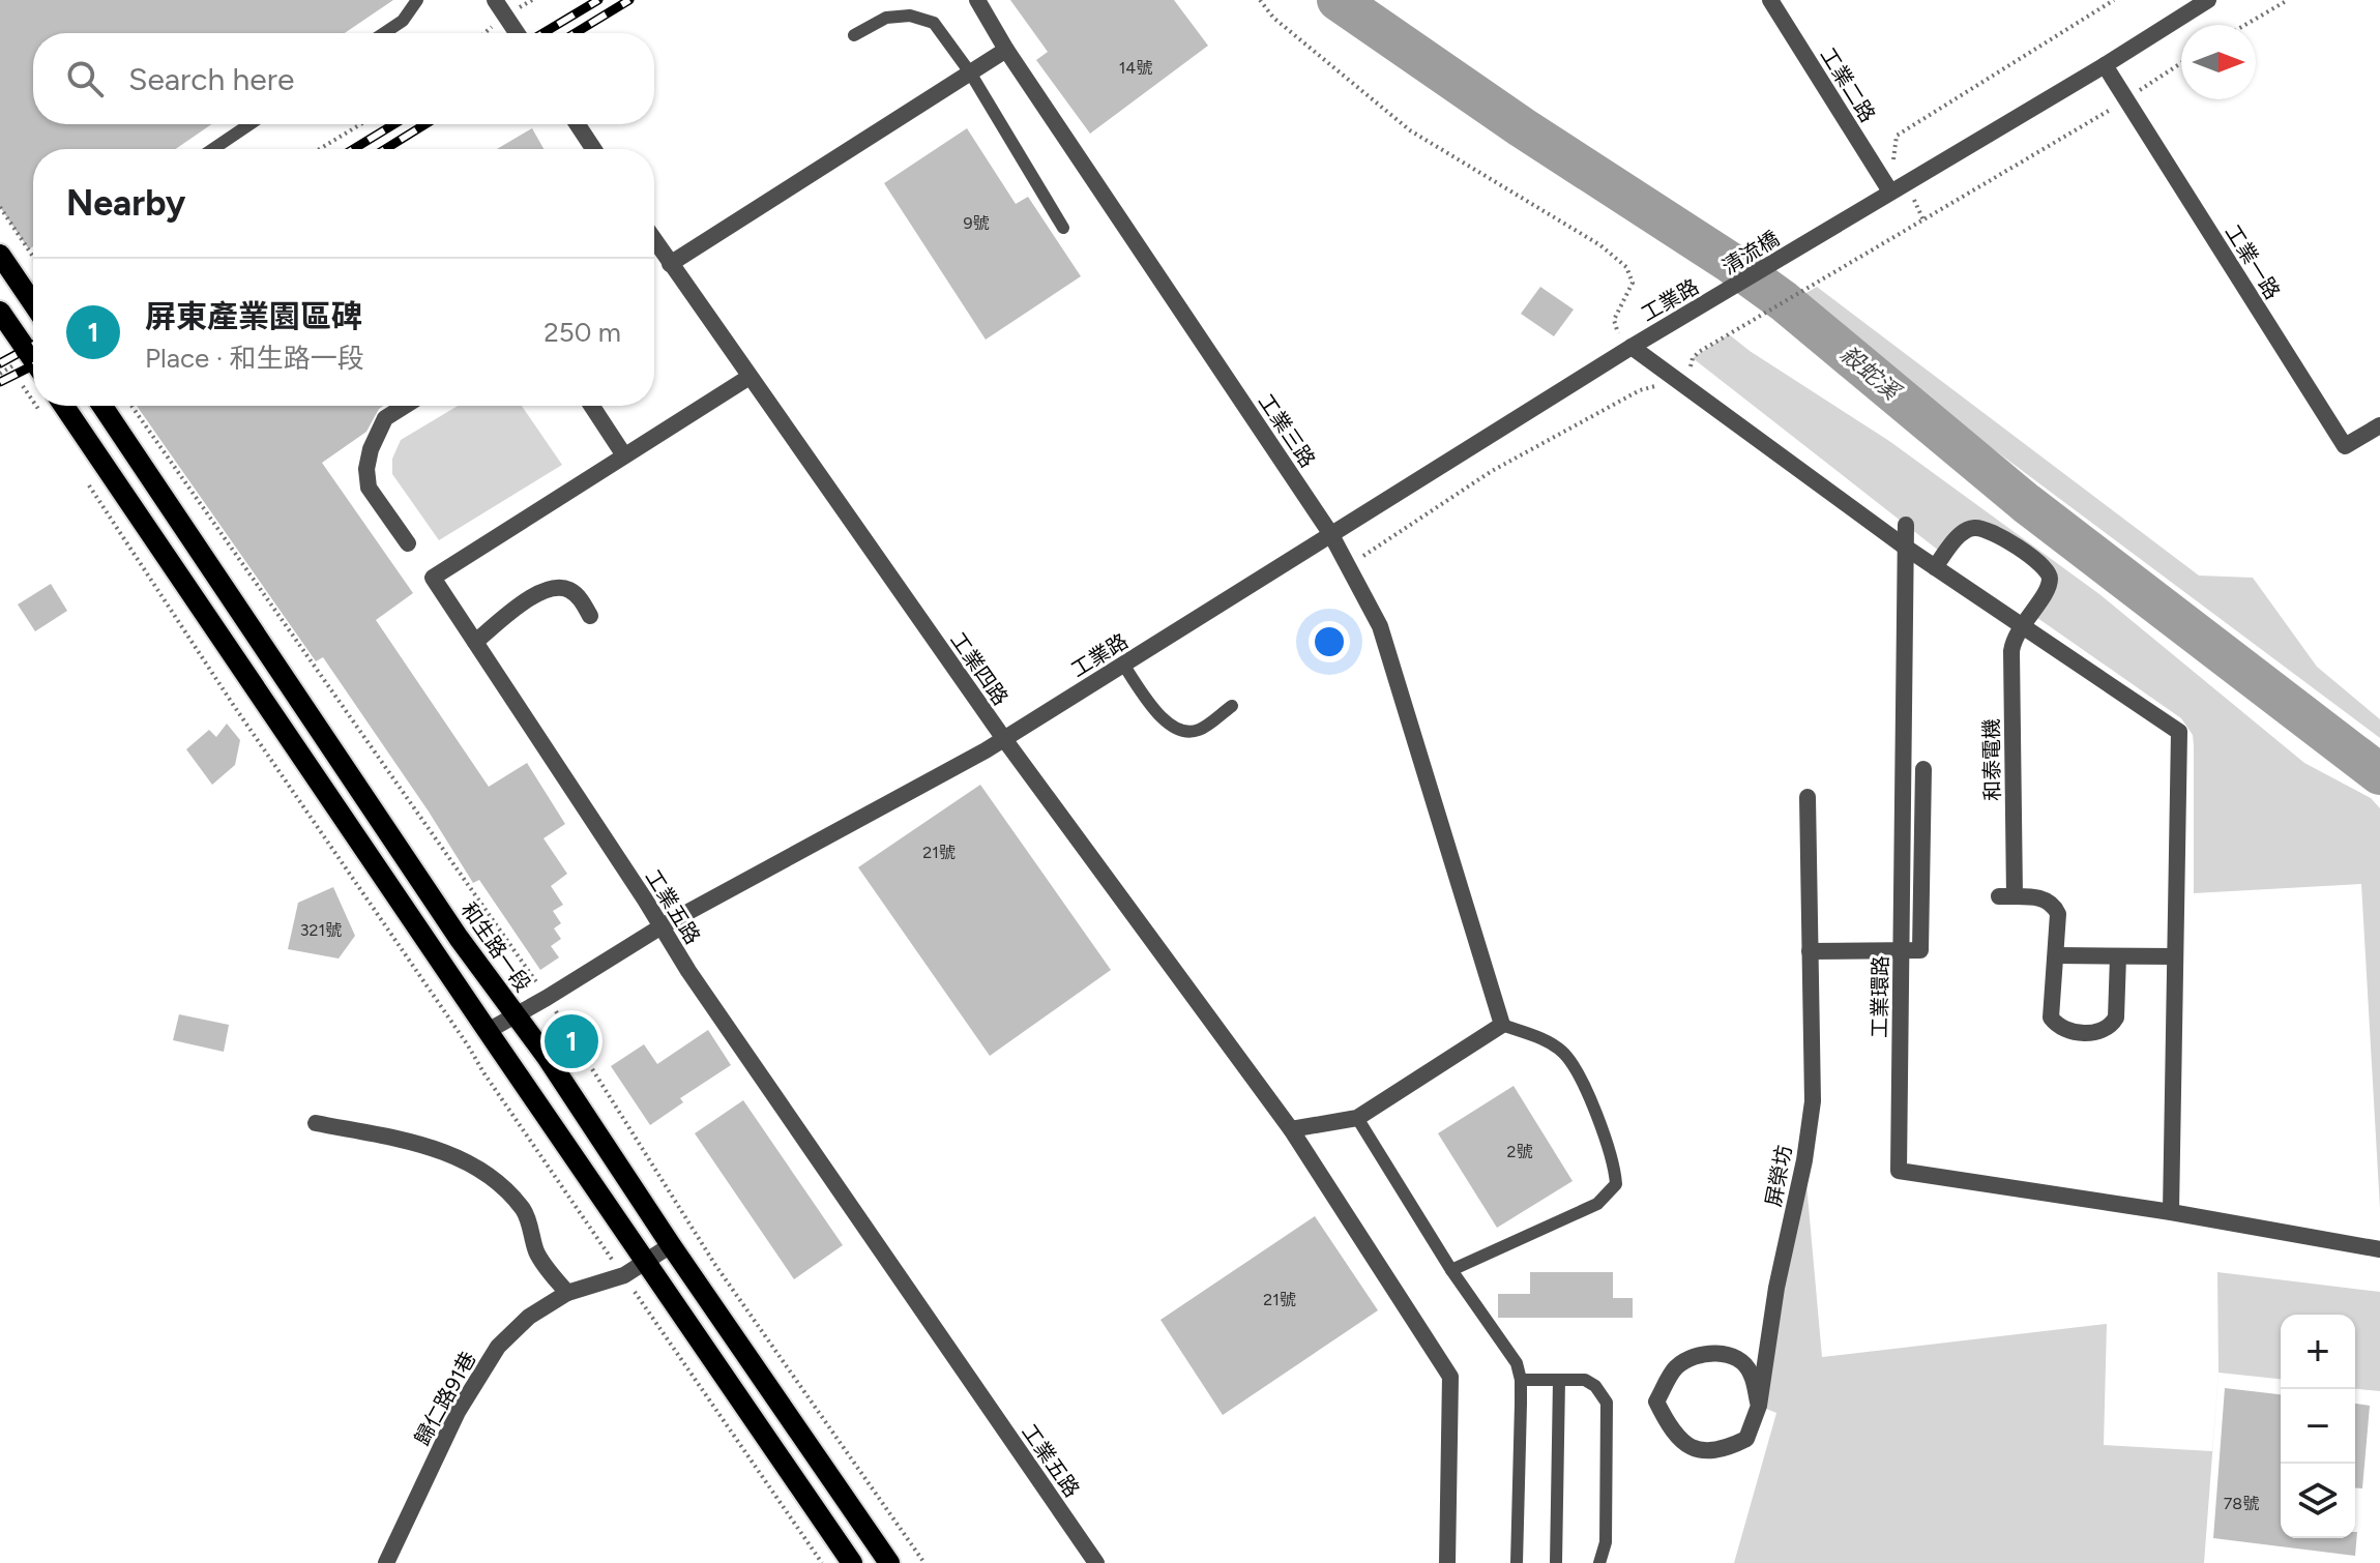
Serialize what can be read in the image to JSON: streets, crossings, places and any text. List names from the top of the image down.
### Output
{
  "streets": {
    "main road": ["和生路一段"],
    "street": [
      "工業二路",
      "清流橋",
      "工業一路",
      "工業路",
      "工業三路",
      "工業四路",
      "和泰電機",
      "工業五路",
      "工業環路",
      "屏榮坊",
      "歸仁路91巷"
    ]
  },
  "crossings": [
    ["工業二路", "清流橋"],
    ["清流橋", "工業路"],
    ["工業路", "工業三路"],
    ["工業路", "工業四路"],
    ["工業路", "工業五路"],
    ["工業路", "和生路一段"],
    ["工業四路", "工業五路"],
    ["和生路一段", "歸仁路91巷"]
  ],
  "water": ["殺蛇溪"],
  "house_numbers": [
    "14號",
    "9號",
    "21號",
    "321號",
    "2號",
    "21號",
    "78號"
  ],
  "north": "right",
  "page": {
    "search": "Search here",
    "heading": "Nearby",
    "list": [
      {
        "mark": "1",
        "name": "屏東產業園區碑",
        "note": "Place · 和生路一段",
        "value": "250 m"
      }
    ],
    "pins": "1",
    "map_buttons": ["+", "−"]
  }
}
